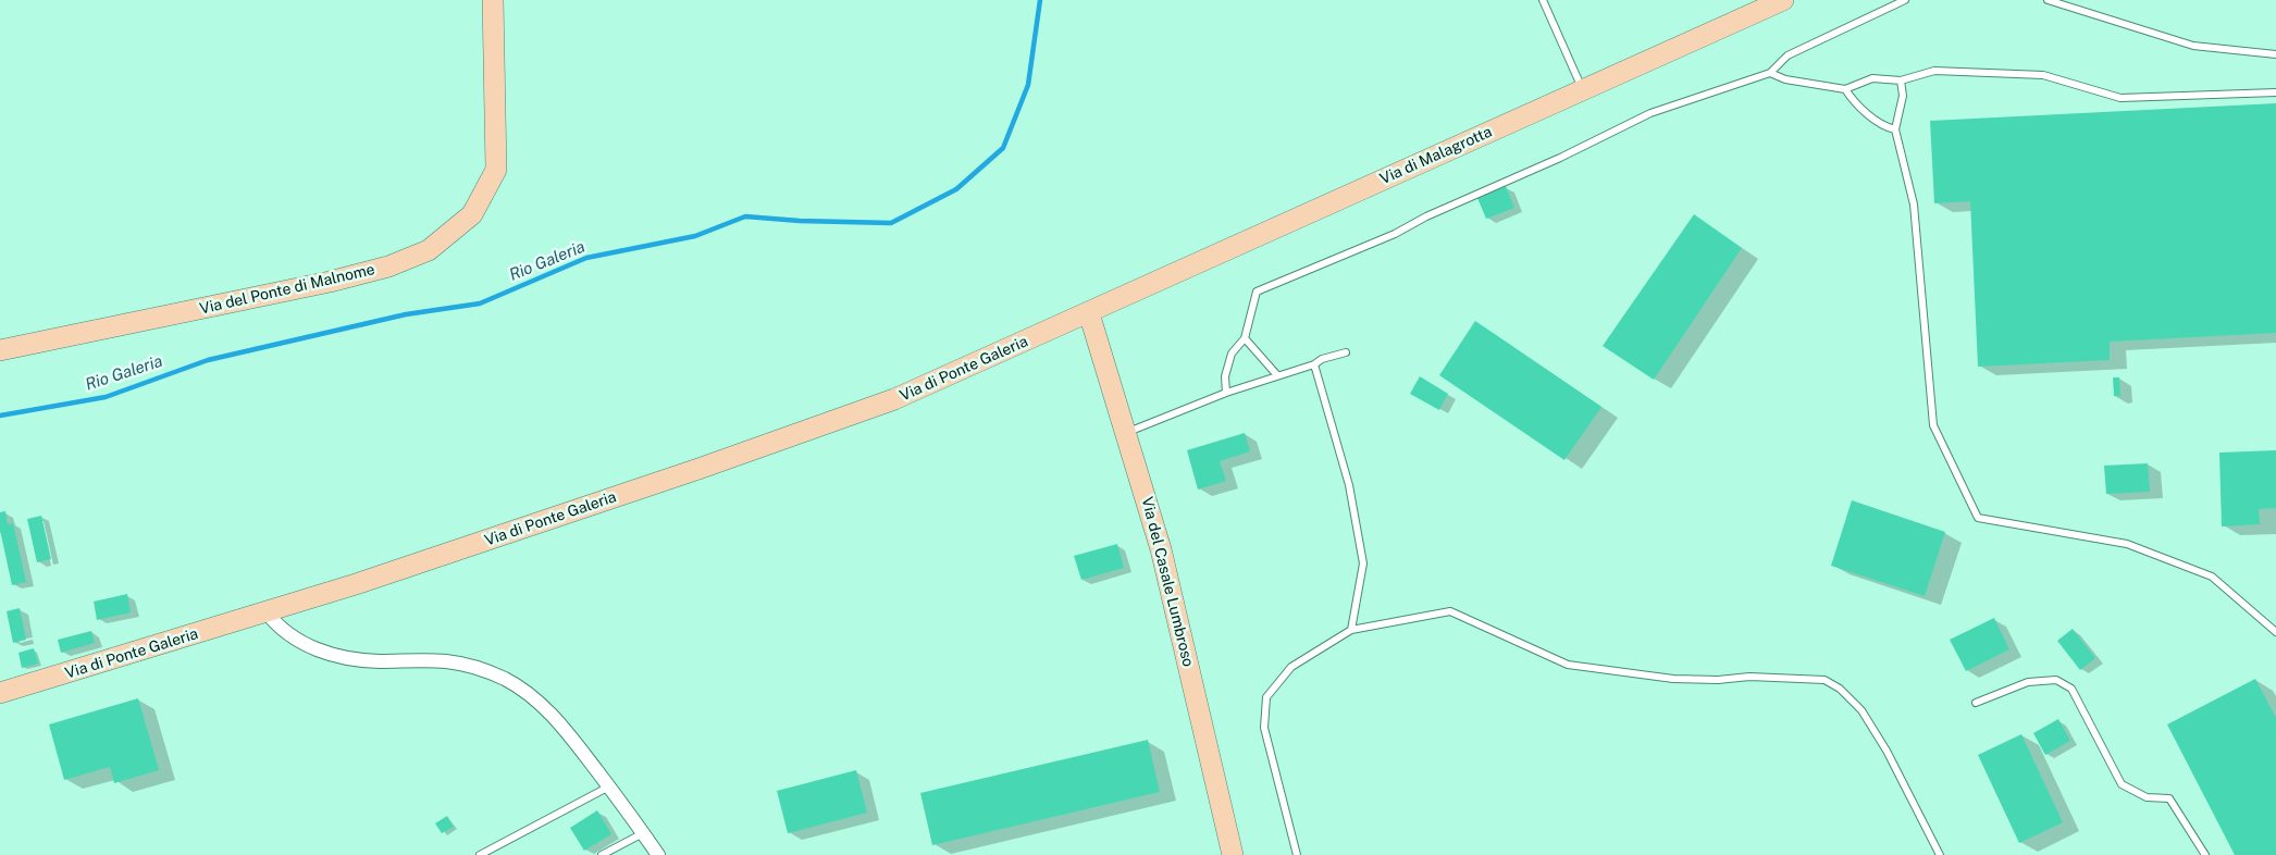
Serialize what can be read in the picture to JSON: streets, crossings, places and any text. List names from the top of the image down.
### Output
{
  "streets": {
    "main road": [
      "Via di Malagrotta",
      "Via del Ponte di Malnome",
      "Via di Ponte Galeria",
      "Via del Casale Lumbroso"
    ]
  },
  "crossings": [
    ["Via di Malagrotta", "Via di Ponte Galeria"],
    ["Via di Malagrotta", "Via del Casale Lumbroso"],
    ["Via di Ponte Galeria", "Via del Casale Lumbroso"]
  ],
  "water": ["Rio Galeria"]
}
